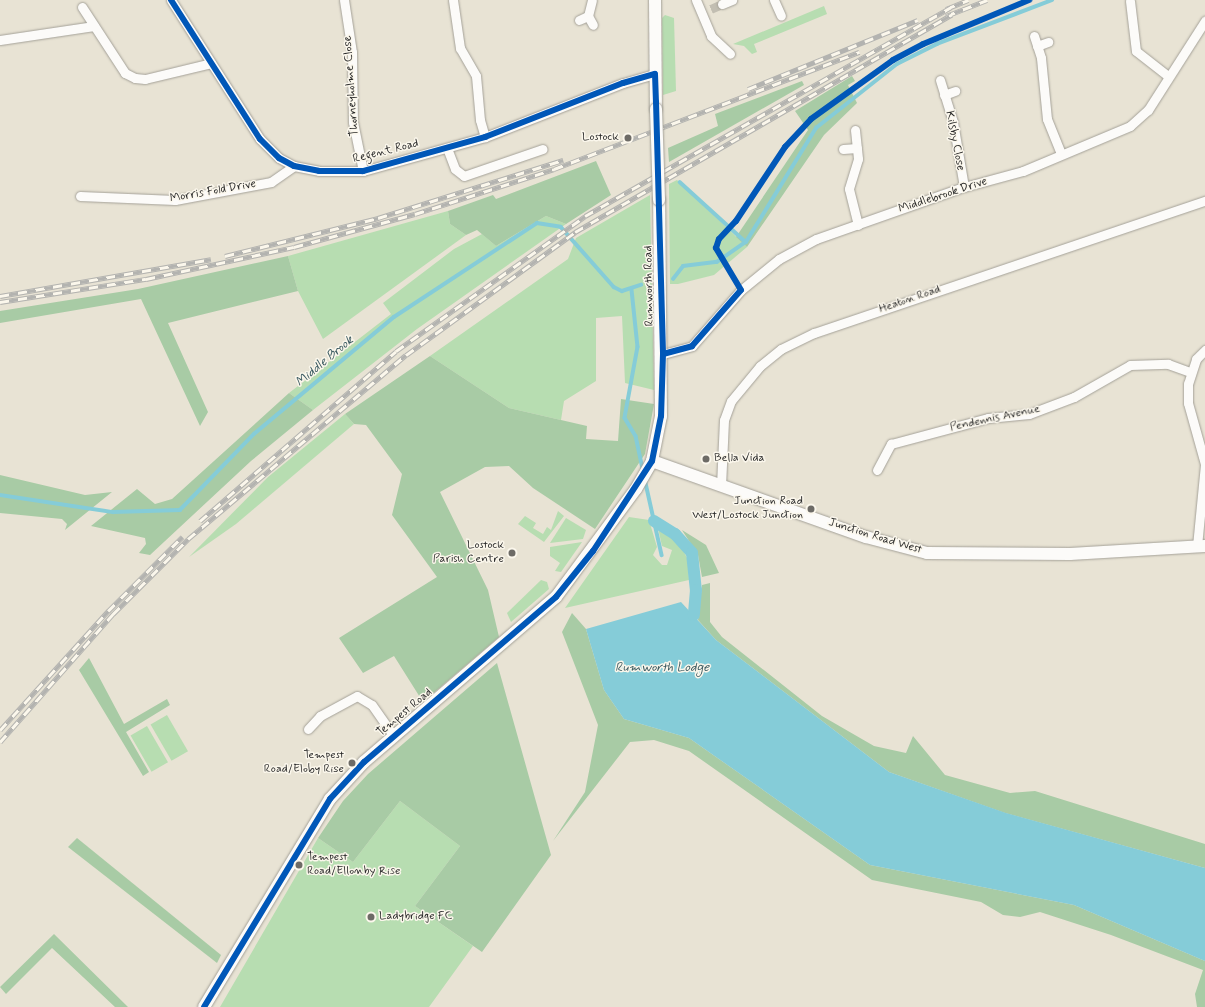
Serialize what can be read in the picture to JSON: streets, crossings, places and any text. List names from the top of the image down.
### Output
{
  "streets": {
    "street": [
      "Thorneyholme Close",
      "Kilsby Close",
      "Regent Road",
      "Morris Fold Drive",
      "Middlebrook Drive",
      "Rumworth Road",
      "Heaton Road",
      "Pendennis Avenue",
      "Junction Road West",
      "Tempest Road"
    ]
  },
  "crossings": [
    ["Thorneyholme Close", "Regent Road"],
    ["Kilsby Close", "Middlebrook Drive"],
    ["Regent Road", "Morris Fold Drive"],
    ["Regent Road", "Rumworth Road"],
    ["Middlebrook Drive", "Rumworth Road"],
    ["Rumworth Road", "Junction Road West"],
    ["Rumworth Road", "Tempest Road"],
    ["Heaton Road", "Junction Road West"],
    ["Junction Road West", "Tempest Road"]
  ],
  "water": ["Middle Brook", "Rumworth Lodge"],
  "places": [
    "Lostock",
    "Bella Vida",
    "Junction Road West/Lostock Junction",
    "Lostock Parish Centre",
    "Tempest Road/Eloby Rise",
    "Tempest Road/Ellonby Rise",
    "Ladybridge FC"
  ]
}
